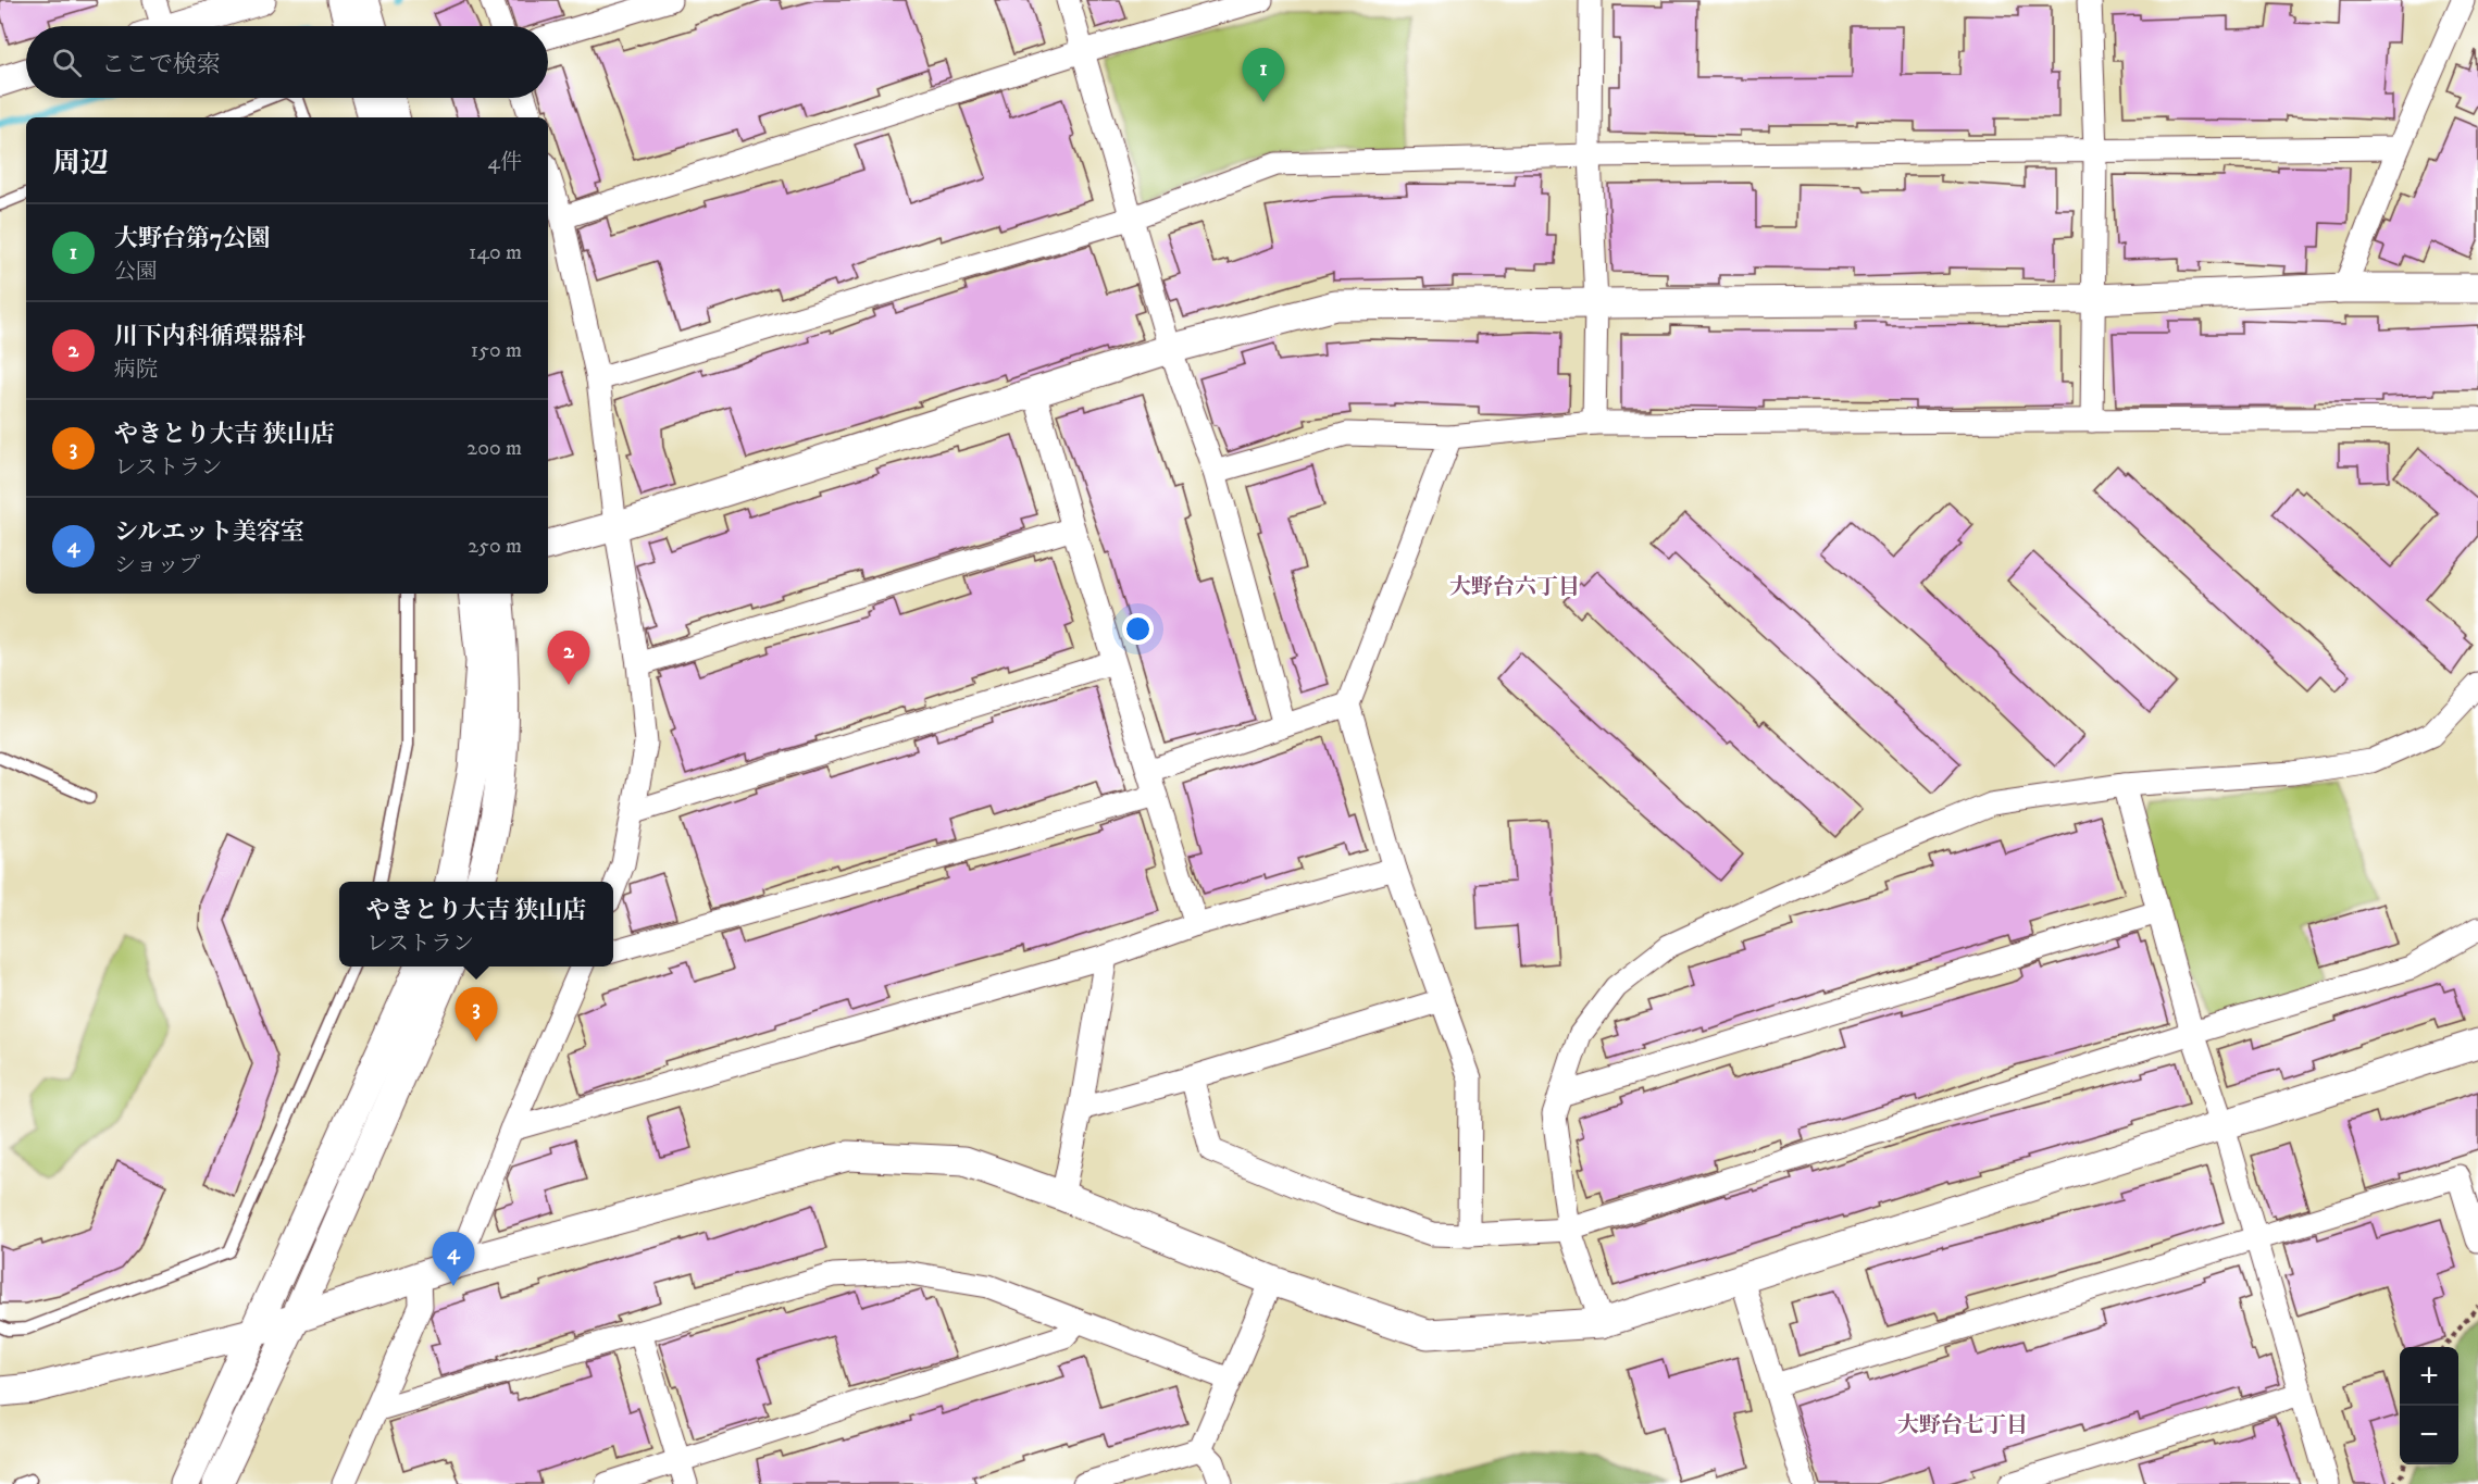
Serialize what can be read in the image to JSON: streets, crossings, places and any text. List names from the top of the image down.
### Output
{
  "districts": ["大野台六丁目", "大野台七丁目"],
  "page": {
    "search": "ここで検索",
    "pins": [
      "1",
      "2",
      "3",
      "4"
    ],
    "heading": ["周辺", "4件"],
    "list": [
      {
        "mark": "1",
        "name": "大野台第7公園",
        "note": "公園",
        "value": "140 m"
      },
      {
        "mark": "2",
        "name": "川下内科循環器科",
        "note": "病院",
        "value": "150 m"
      },
      {
        "mark": "3",
        "name": "やきとり大吉 狭山店",
        "note": "レストラン",
        "value": "200 m"
      },
      {
        "mark": "4",
        "name": "シルエット美容室",
        "note": "ショップ",
        "value": "250 m"
      }
    ],
    "popup": ["やきとり大吉 狭山店", "レストラン"],
    "map_buttons": ["+", "−"]
  }
}
